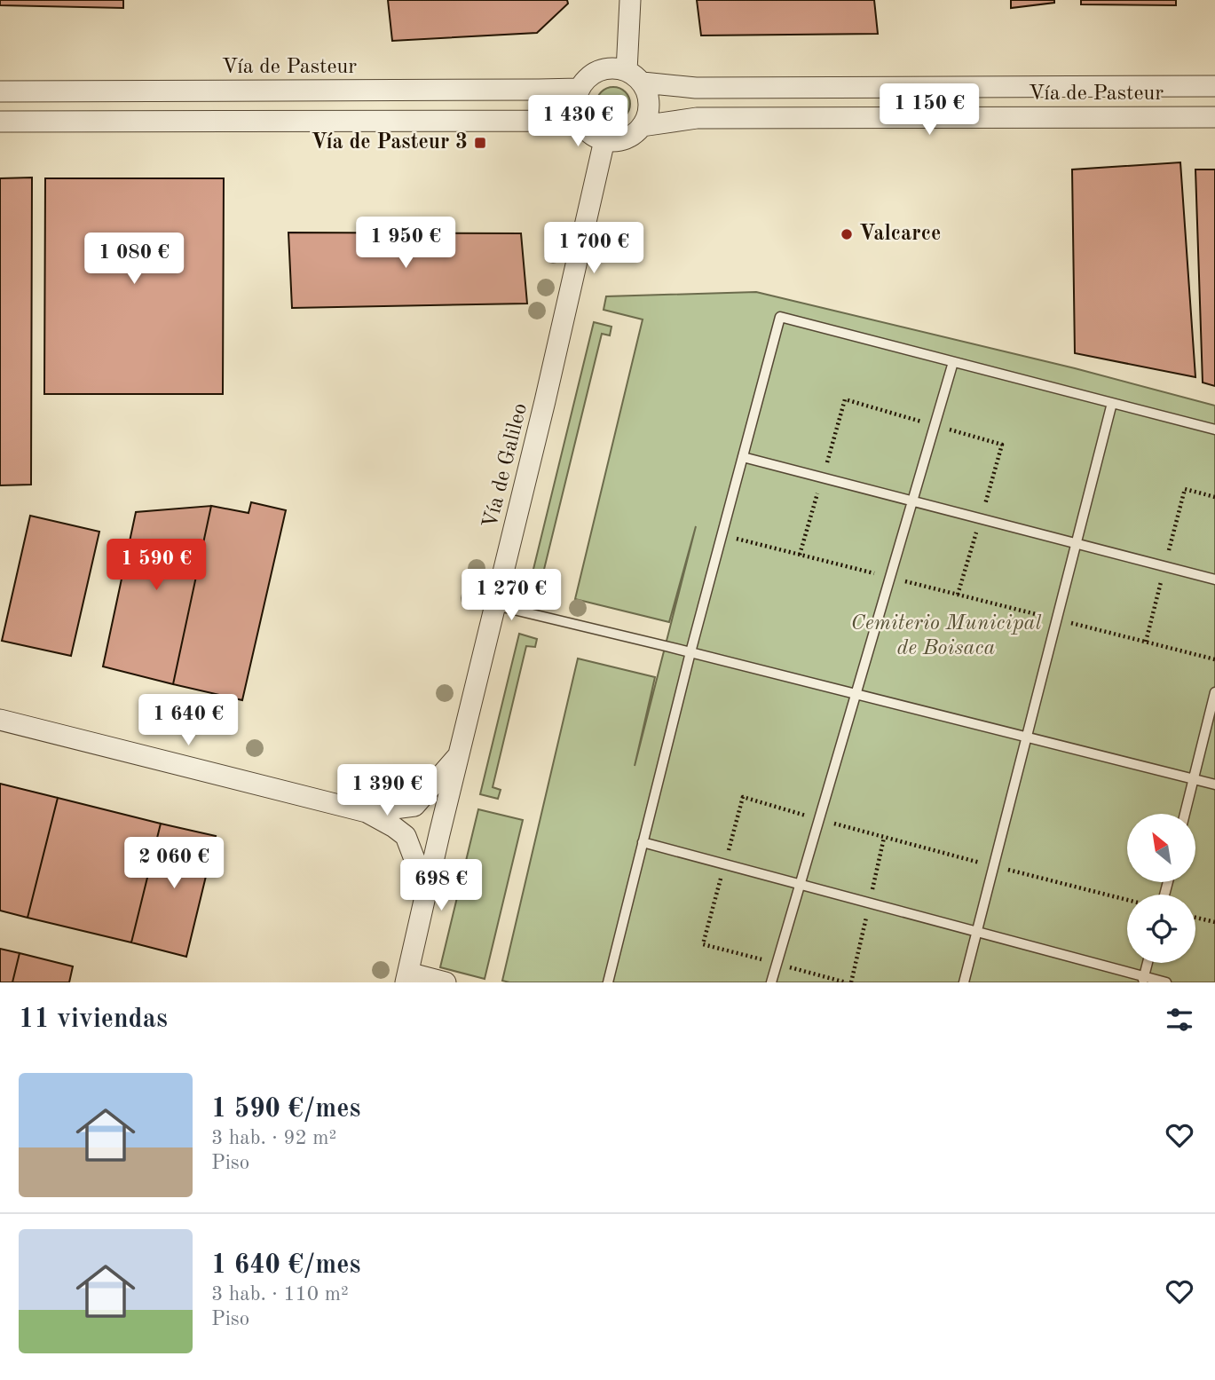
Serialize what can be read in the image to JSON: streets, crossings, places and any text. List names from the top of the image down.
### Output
{
  "streets": {
    "street": ["Vía de Pasteur", "Vía de Galileo"]
  },
  "crossings": [
    ["Vía de Pasteur", "Vía de Galileo"]
  ],
  "parks": ["Cemiterio Municipal de Boisaca"],
  "places": {
    "transit": ["Vía de Pasteur 3"],
    "other": ["Valcarce"]
  },
  "north": "top left",
  "page": {
    "price": [
      "1 150 €",
      "1 430 €",
      "1 950 €",
      "1 700 €",
      "1 080 €",
      "1 590 €",
      "1 270 €",
      "1 640 €",
      "1 390 €",
      "2 060 €",
      "698 €"
    ],
    "heading": "11 viviendas",
    "list": [
      {
        "name": "1 590 €/mes",
        "note": "3 hab. · 92 m² · Piso"
      },
      {
        "name": "1 640 €/mes",
        "note": "3 hab. · 110 m² · Piso"
      }
    ]
  }
}
